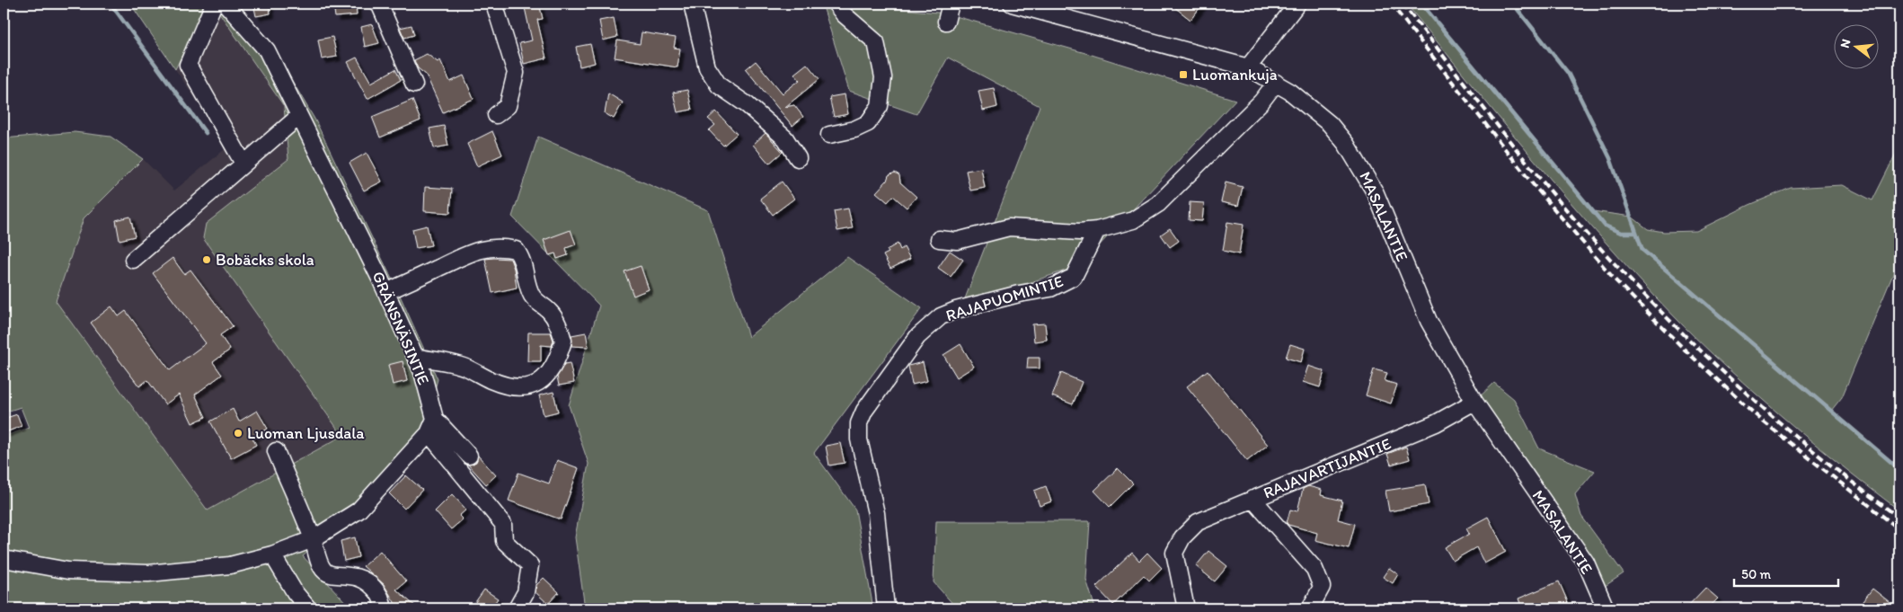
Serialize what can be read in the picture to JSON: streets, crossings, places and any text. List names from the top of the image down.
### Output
{
  "streets": {
    "street": [
      "MASALANTIE",
      "RAJAPUOMINTIE",
      "GRÄNSNÄSINTIE",
      "RAJAVARTIJANTIE"
    ]
  },
  "crossings": [
    ["MASALANTIE", "RAJAVARTIJANTIE"]
  ],
  "places": {
    "transit": ["Luomankuja"],
    "other": ["Bobäcks skola", "Luoman Ljusdala"]
  },
  "scale_bar": "50 m",
  "north": "left"
}
